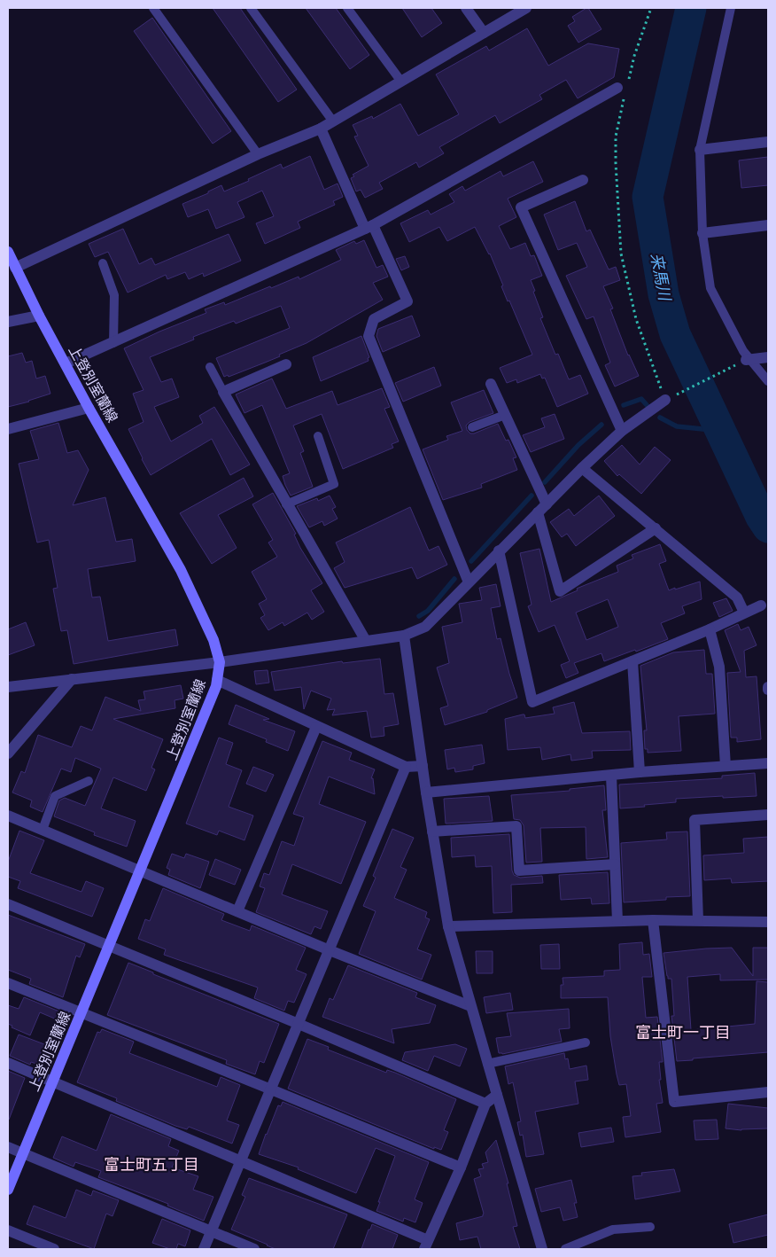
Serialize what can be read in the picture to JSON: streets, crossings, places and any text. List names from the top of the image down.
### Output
{
  "streets": {
    "main road": ["上登別室蘭線"]
  },
  "districts": ["富士町一丁目", "富士町五丁目"],
  "water": ["来馬川"]
}
